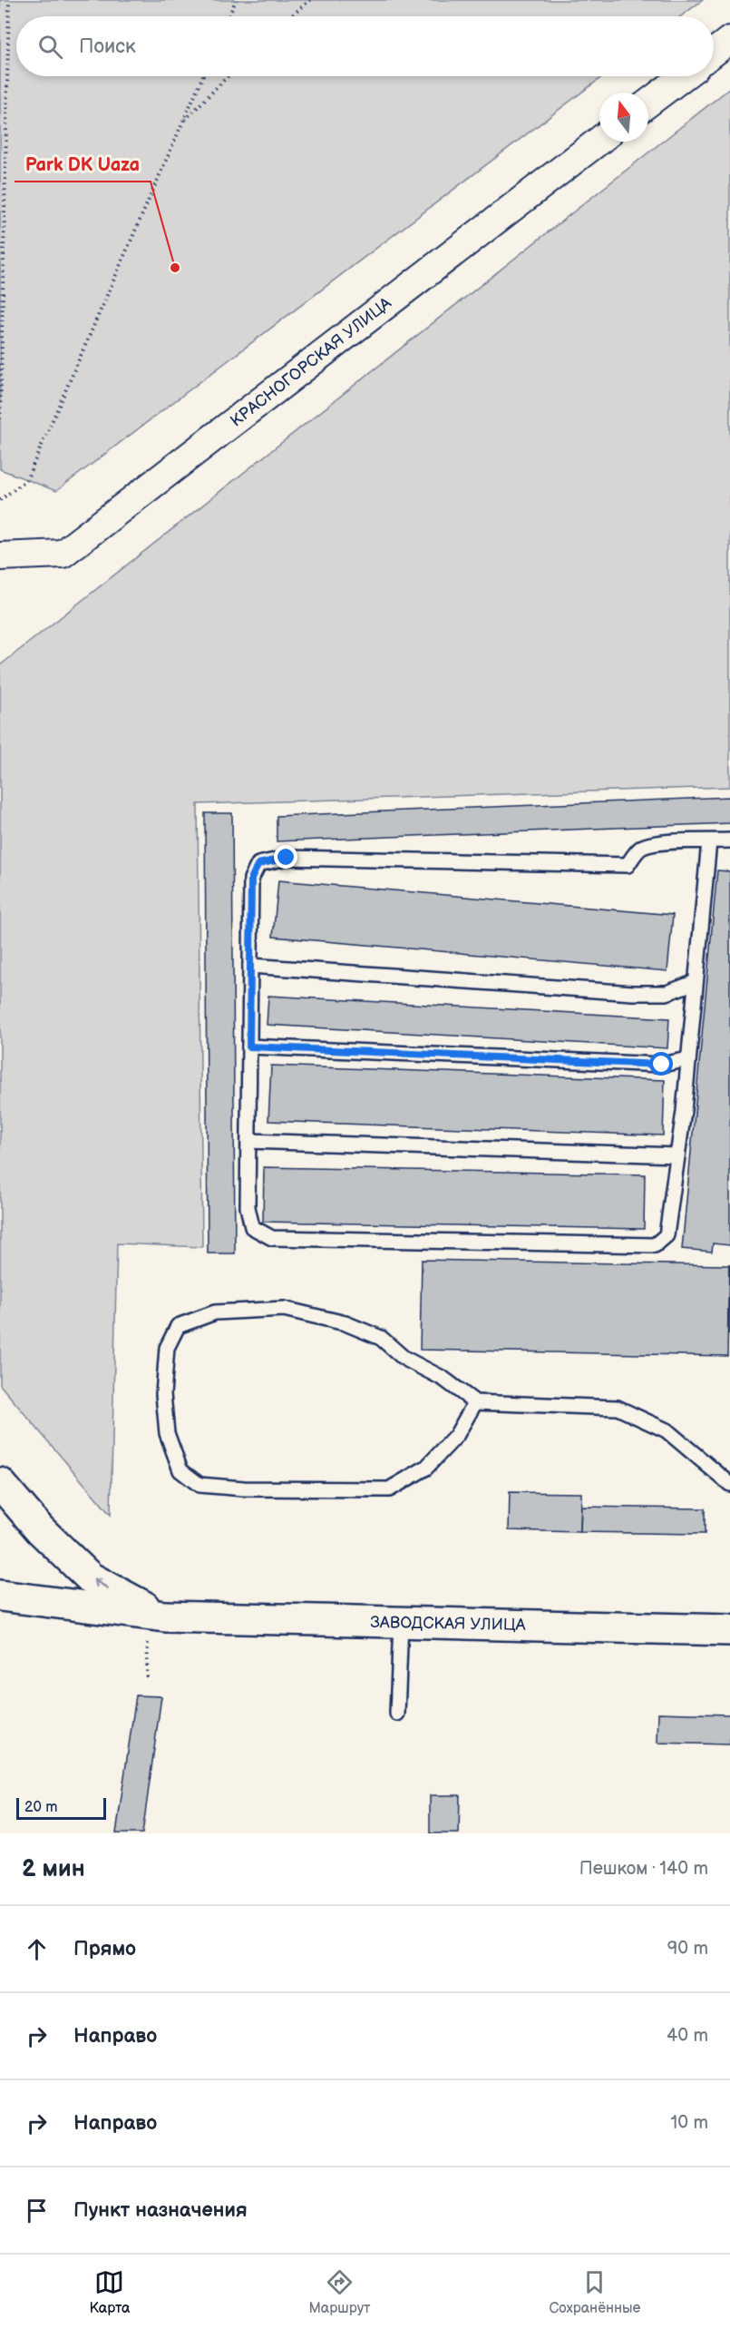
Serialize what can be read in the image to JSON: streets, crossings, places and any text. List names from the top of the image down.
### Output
{
  "streets": {
    "street": ["КРАСНОГОРСКАЯ УЛИЦА", "ЗАВОДСКАЯ УЛИЦА"]
  },
  "places": ["Park DK Uaza"],
  "scale_bar": "20 m",
  "north": "top",
  "page": {
    "search": "Поиск",
    "scale": "20 m",
    "heading": ["2 мин", "Пешком · 140 m"],
    "list": [
      ["Прямо", "90 m"],
      ["Направо", "40 m"],
      ["Направо", "10 m"],
      "Пункт назначения"
    ],
    "nav": ["Карта", "Маршрут", "Сохранённые"]
  }
}
